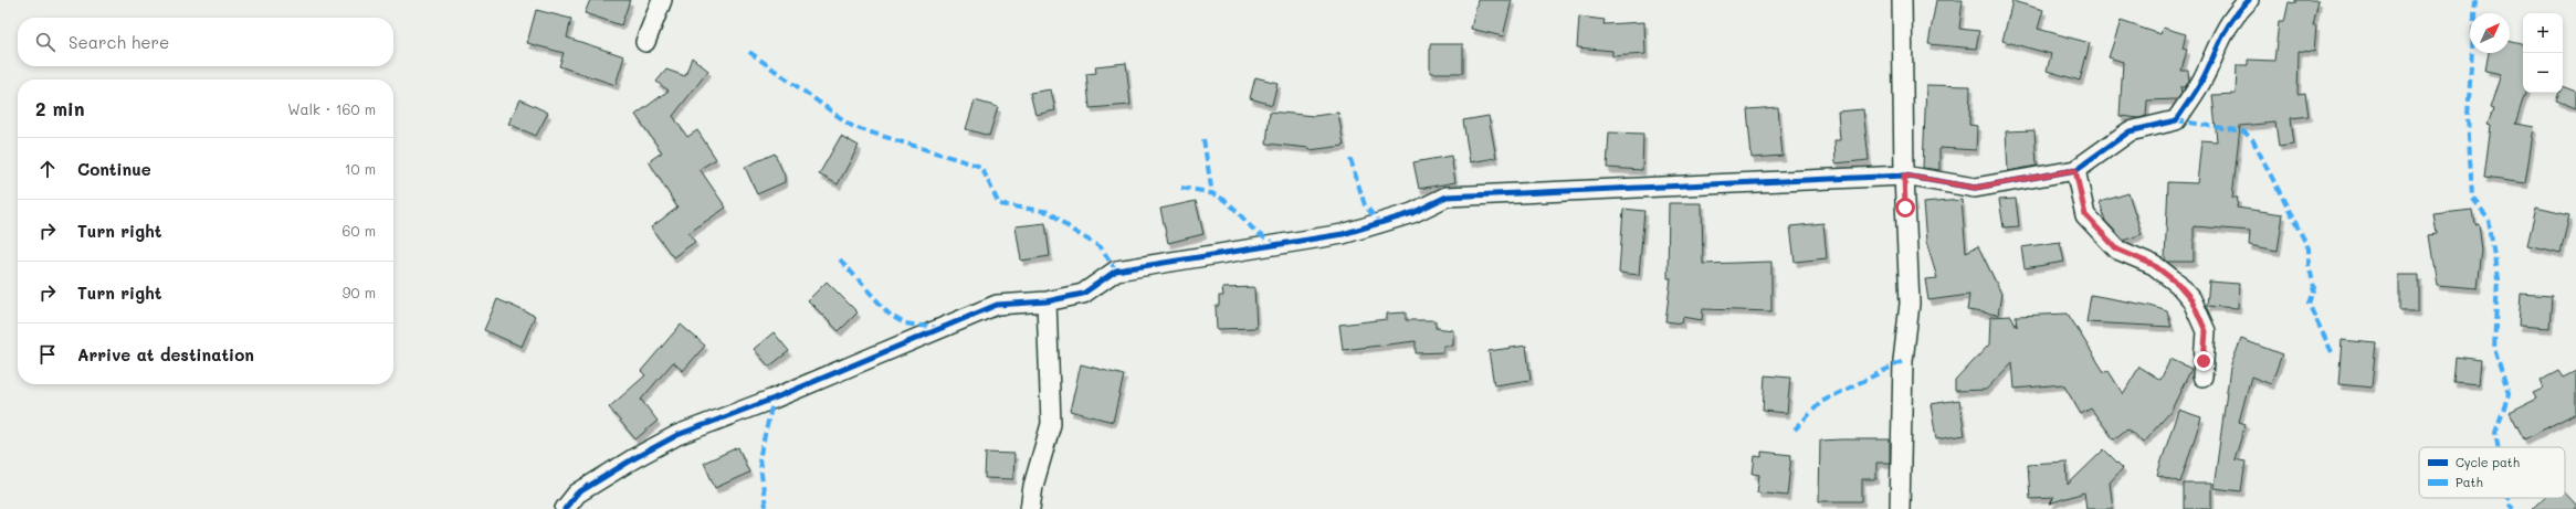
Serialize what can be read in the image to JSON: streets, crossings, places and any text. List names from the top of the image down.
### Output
{
  "legend": ["Cycle path", "Path"],
  "north": "top right",
  "page": {
    "map_buttons": ["+", "−"],
    "search": "Search here",
    "heading": ["2 min", "Walk · 160 m"],
    "list": [
      ["Continue", "10 m"],
      ["Turn right", "60 m"],
      ["Turn right", "90 m"],
      "Arrive at destination"
    ]
  }
}
